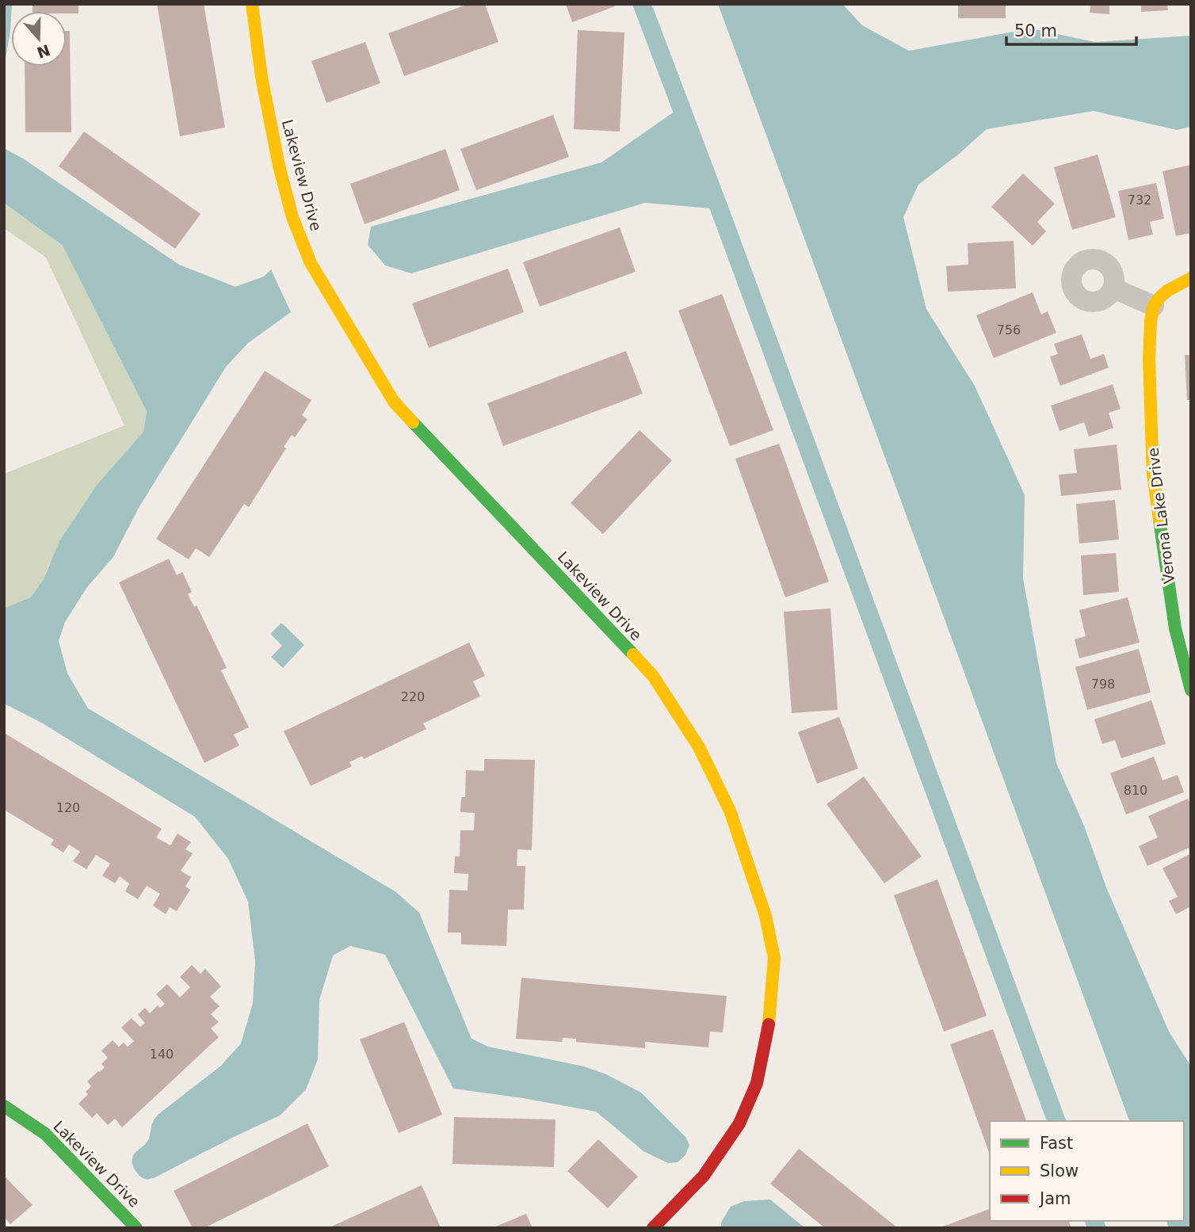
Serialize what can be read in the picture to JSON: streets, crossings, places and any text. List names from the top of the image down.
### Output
{
  "streets": {
    "street": ["Lakeview Drive", "Verona Lake Drive"]
  },
  "house_numbers": [
    "732",
    "756",
    "798",
    "220",
    "810",
    "120",
    "140"
  ],
  "legend": ["Fast", "Slow", "Jam"],
  "scale_bar": "50 m",
  "north": "bottom"
}
